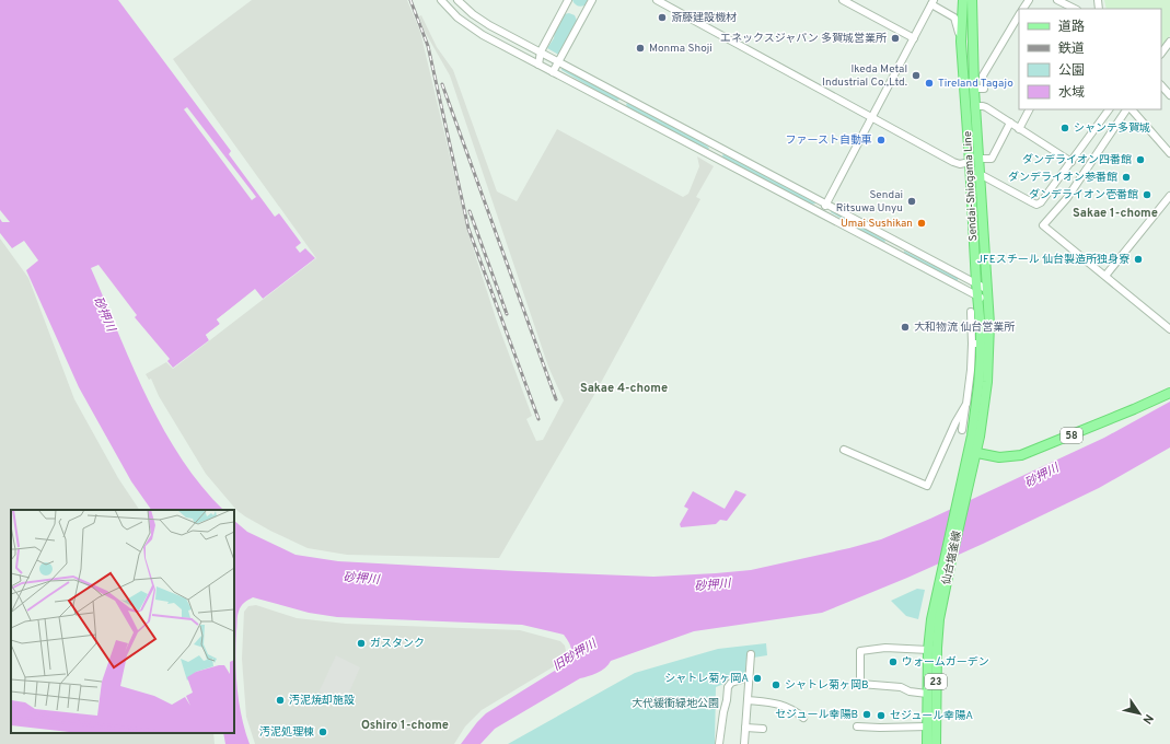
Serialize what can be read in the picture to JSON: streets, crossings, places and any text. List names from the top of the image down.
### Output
{
  "streets": {
    "main road": [
      "Sendai-Shiogama Line",
      "58",
      "仙台塩釜線",
      "23"
    ]
  },
  "crossings": [
    ["Sendai-Shiogama Line", "58"],
    ["Sendai-Shiogama Line", "仙台塩釜線"],
    ["仙台塩釜線", "23"]
  ],
  "districts": ["Sakae 1-chome", "Sakae 4-chome", "Oshiro 1-chome"],
  "water": ["砂押川", "旧砂押川"],
  "parks": ["大代緩衝緑地公園"],
  "places": [
    "斎藤建設機材",
    "エネックスジャパン 多賀城営業所",
    "Monma Shoji",
    "Ikeda Metal Industrial Co.,Ltd.",
    "Tireland Tagajo",
    "シャンテ多賀城",
    "ファースト自動車",
    "ダンデライオン四番館",
    "ダンデライオン参番館",
    "ダンデライオン壱番館",
    "Sendai Ritsuwa Unyu",
    "Umai Sushikan",
    "JFEスチール 仙台製造所独身寮",
    "大和物流 仙台営業所",
    "ガスタンク",
    "ウォームガーデン",
    "シャトレ菊ヶ岡A",
    "シャトレ菊ヶ岡B",
    "汚泥焼却施設",
    "セジュール幸陽B",
    "セジュール幸陽A",
    "汚泥処理棟"
  ],
  "legend": [
    "道路",
    "鉄道",
    "公園",
    "水域"
  ],
  "north": "bottom right"
}
